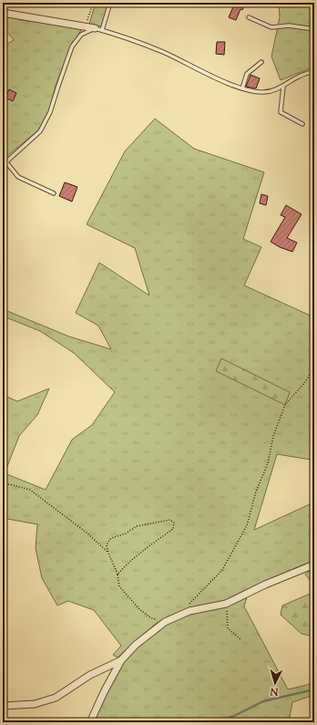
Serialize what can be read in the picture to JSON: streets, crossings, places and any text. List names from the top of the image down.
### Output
{
  "north": "bottom"
}
